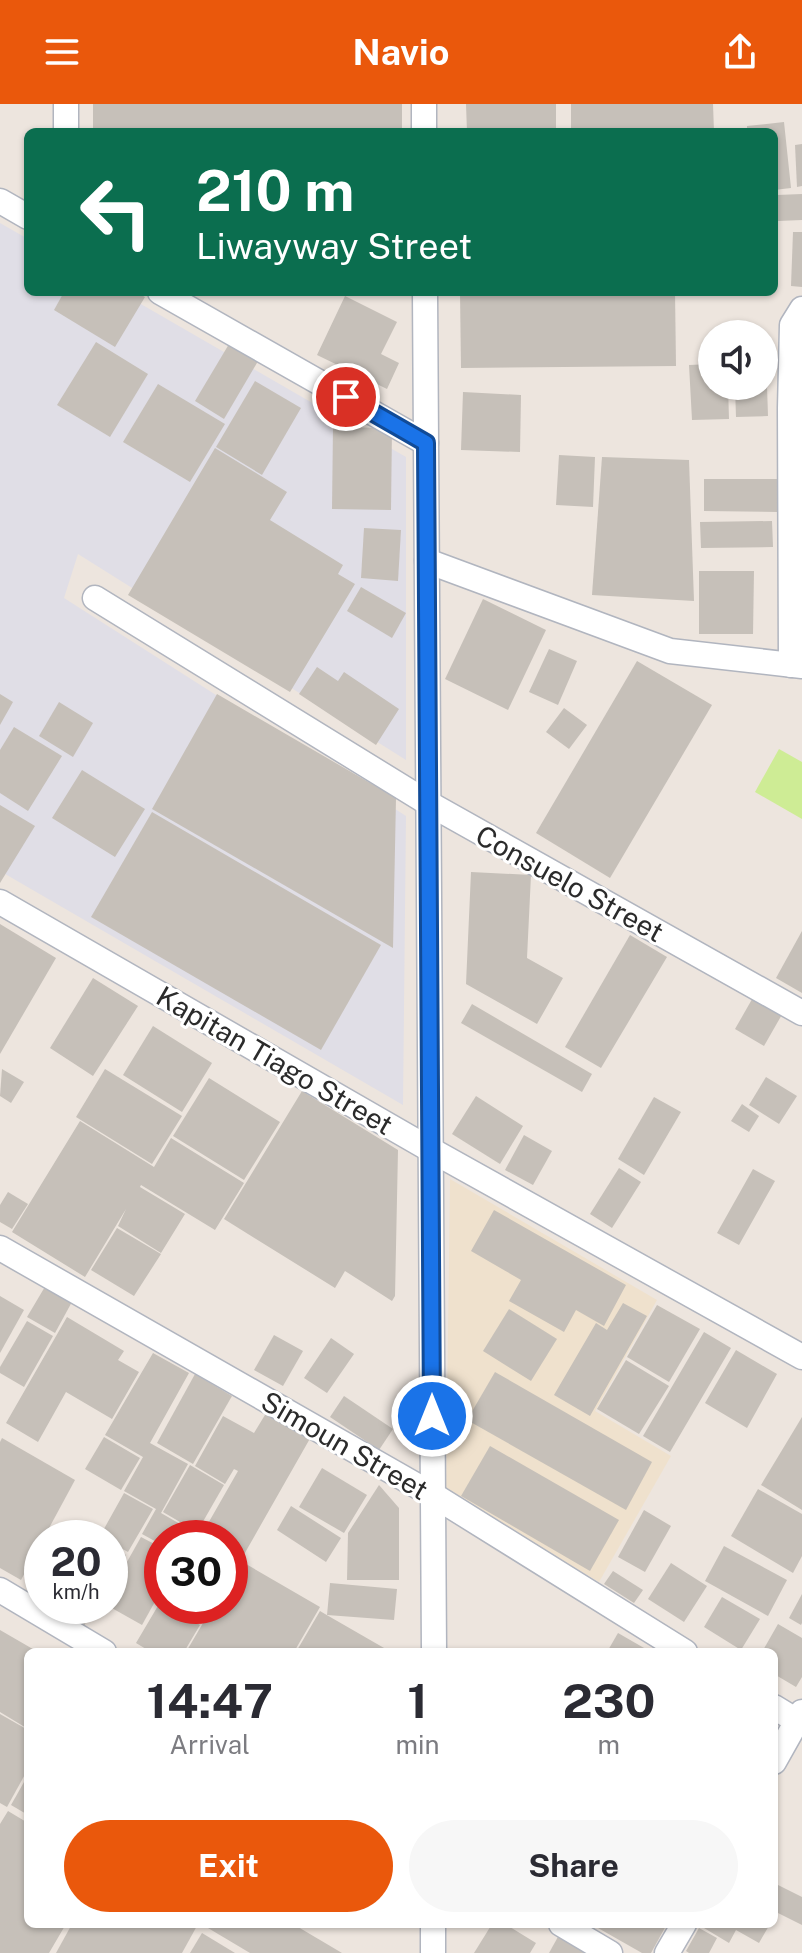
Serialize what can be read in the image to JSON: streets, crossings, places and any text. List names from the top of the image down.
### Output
{
  "streets": {
    "street": ["Consuelo Street", "Kapitan Tiago Street", "Simoun Street"]
  },
  "page": {
    "header": "Navio",
    "turn": ["210 m", "Liwayway Street"],
    "speed": "20 km/h",
    "limit": "30",
    "eta": [
      "14:47",
      "Arrival",
      "1",
      "min",
      "230",
      "m"
    ],
    "buttons": ["Exit", "Share"]
  }
}
